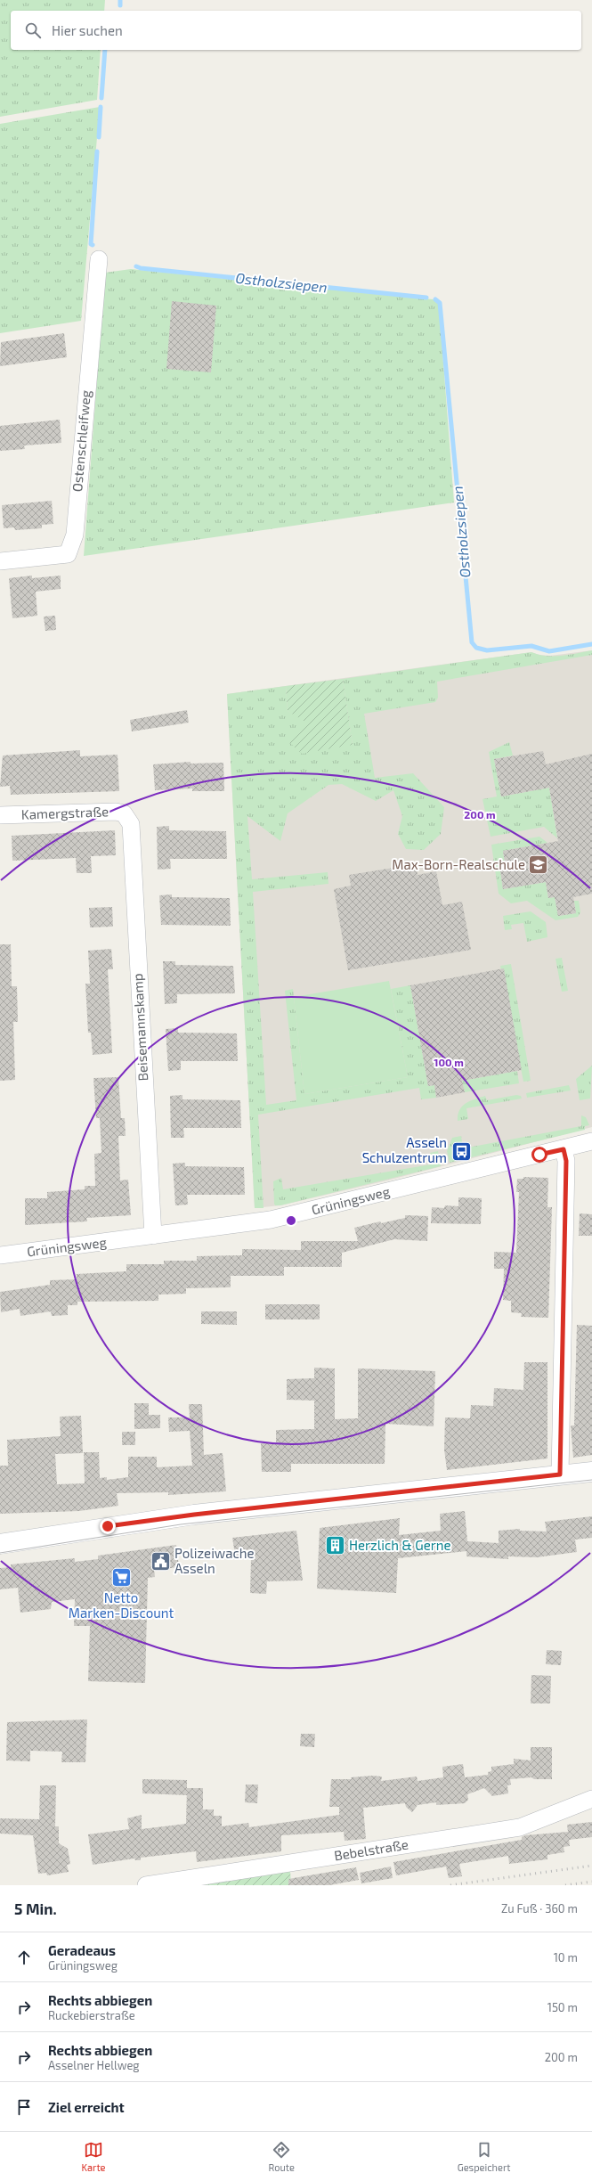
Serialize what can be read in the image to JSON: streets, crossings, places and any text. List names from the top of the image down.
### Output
{
  "streets": {
    "street": [
      "Ostenschleifweg",
      "Kamergstraße",
      "Beisemannskamp",
      "Grüningsweg",
      "Bebelstraße"
    ]
  },
  "crossings": [
    ["Kamergstraße", "Beisemannskamp"],
    ["Beisemannskamp", "Grüningsweg"]
  ],
  "water": ["Ostholzsiepen"],
  "places": {
    "school or university": ["Max-Born-Realschule"],
    "bus stop": ["Asseln Schulzentrum"],
    "building": ["Herzlich & Gerne"],
    "public building": ["Polizeiwache Asseln"],
    "supermarket": ["Netto Marken-Discount"]
  },
  "page": {
    "search": "Hier suchen",
    "heading": ["5 Min.", "Zu Fuß · 360 m"],
    "list": [
      ["Geradeaus", "Grüningsweg", "10 m"],
      ["Rechts abbiegen", "Ruckebierstraße", "150 m"],
      ["Rechts abbiegen", "Asselner Hellweg", "200 m"],
      "Ziel erreicht"
    ],
    "nav": ["Karte", "Route", "Gespeichert"]
  },
  "rings": ["200 m", "100 m"]
}
